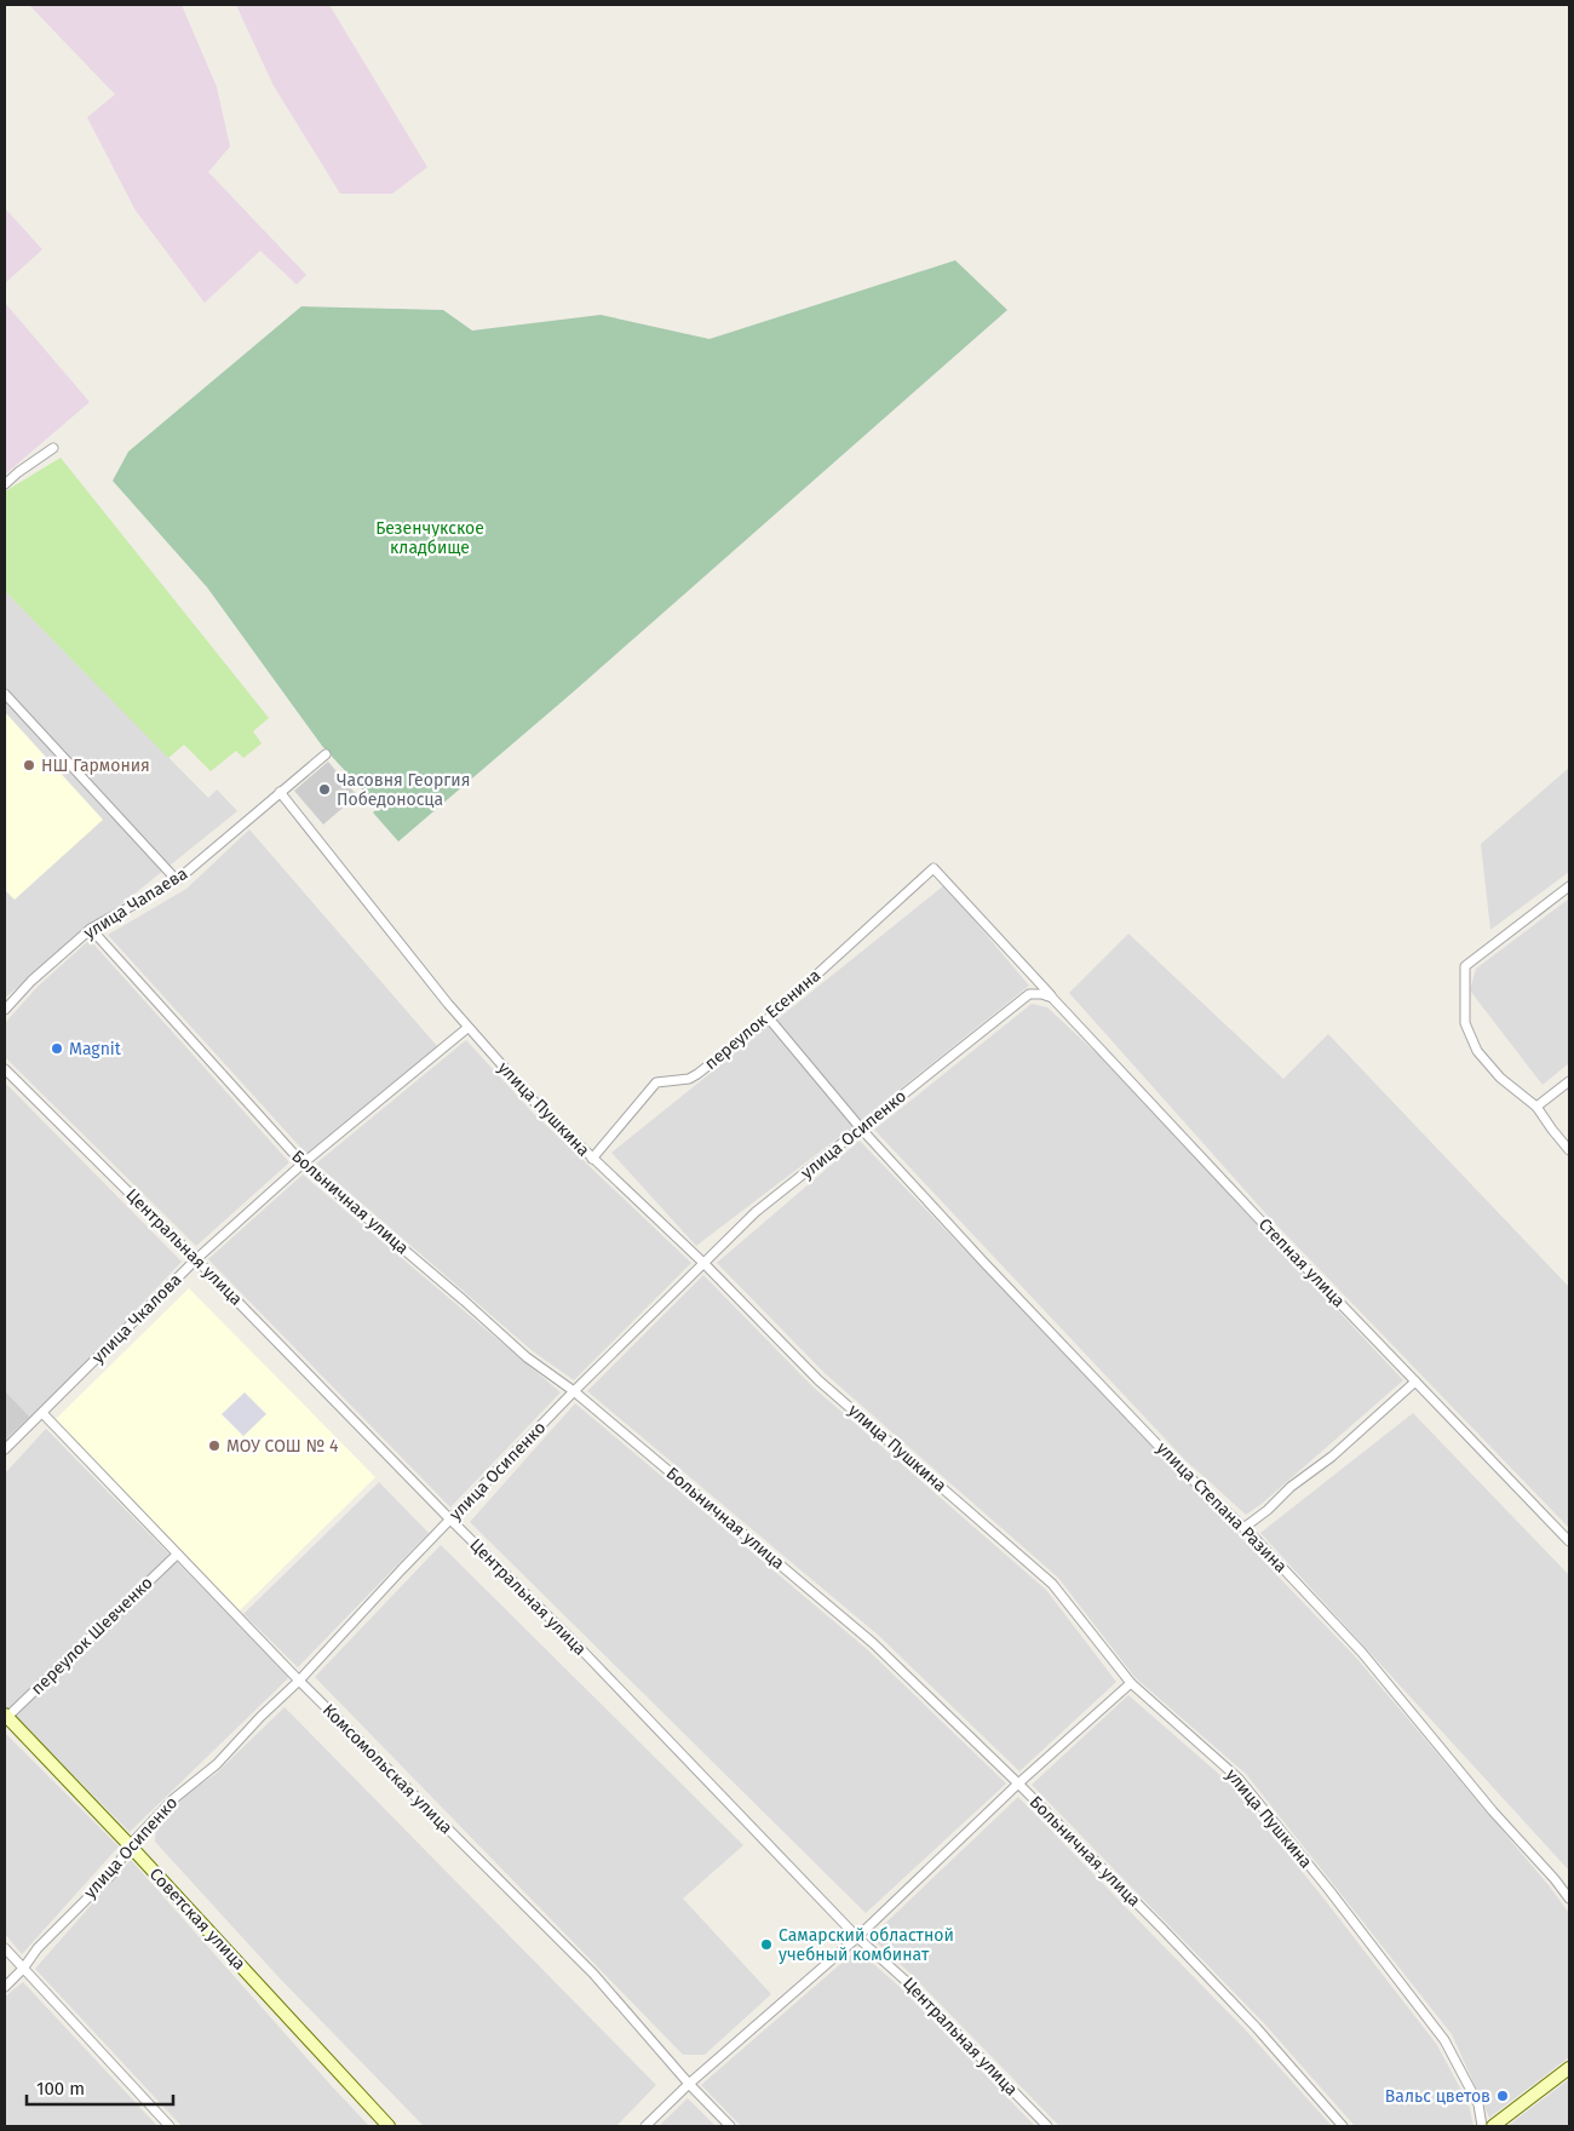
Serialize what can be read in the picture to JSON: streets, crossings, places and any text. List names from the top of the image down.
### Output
{
  "streets": {
    "street": [
      "улица Чапаева",
      "переулок Есенина",
      "улица Пушкина",
      "улица Осипенко",
      "Больничная улица",
      "Центральная улица",
      "Степная улица",
      "улица Чкалова",
      "улица Степана Разина",
      "переулок Шевченко",
      "Комсомольская улица",
      "Советская улица"
    ]
  },
  "crossings": [
    ["улица Чапаева", "улица Пушкина"],
    ["улица Чапаева", "Больничная улица"],
    ["переулок Есенина", "улица Пушкина"],
    ["переулок Есенина", "Степная улица"],
    ["переулок Есенина", "улица Степана Разина"],
    ["улица Пушкина", "улица Осипенко"],
    ["улица Пушкина", "улица Чкалова"],
    ["улица Осипенко", "Больничная улица"],
    ["улица Осипенко", "Центральная улица"],
    ["улица Осипенко", "Степная улица"],
    ["улица Осипенко", "улица Степана Разина"],
    ["улица Осипенко", "Комсомольская улица"],
    ["улица Осипенко", "Советская улица"],
    ["Больничная улица", "улица Чкалова"],
    ["Центральная улица", "улица Чкалова"],
    ["улица Чкалова", "Комсомольская улица"],
    ["переулок Шевченко", "Комсомольская улица"],
    ["переулок Шевченко", "Советская улица"]
  ],
  "parks": ["Безенчукское кладбище"],
  "places": [
    "НШ Гармония",
    "Часовня Георгия Победоносца",
    "Magnit",
    "МОУ СОШ № 4",
    "Самарский областной учебный комбинат",
    "Вальс цветов"
  ],
  "scale_bar": "100 m"
}
